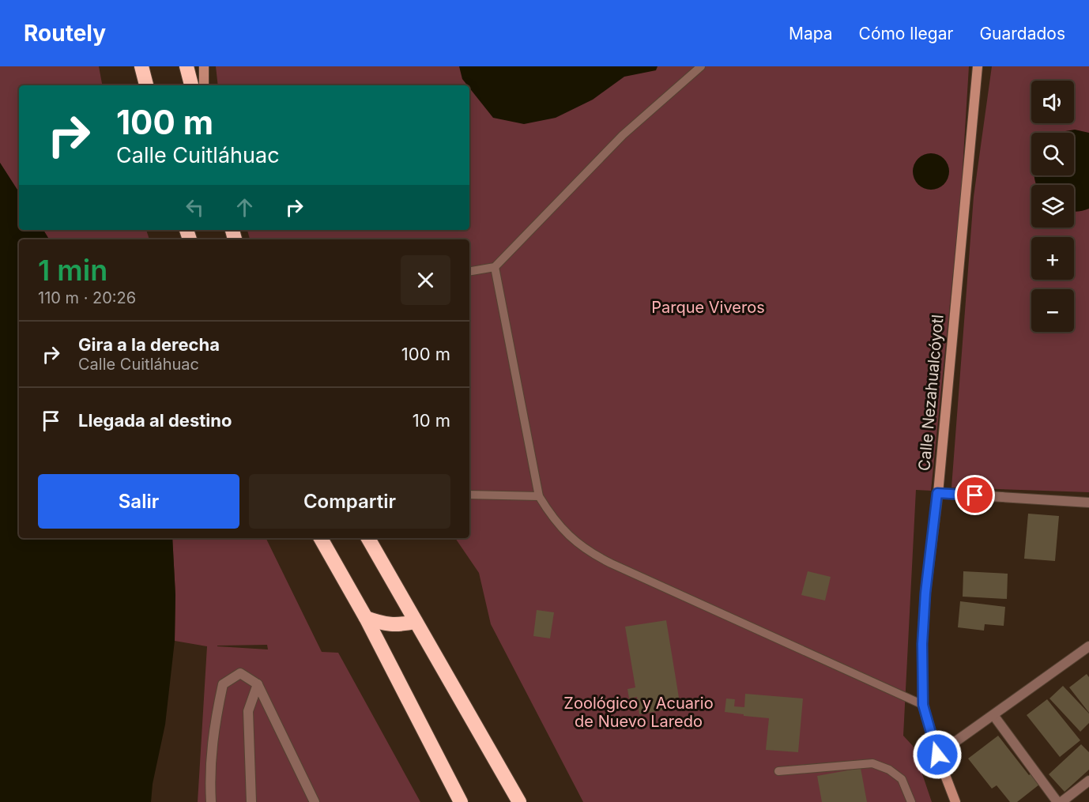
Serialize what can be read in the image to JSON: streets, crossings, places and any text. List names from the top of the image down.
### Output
{
  "streets": {
    "street": ["Calle Nezahualcóyotl"]
  },
  "parks": ["Parque Viveros", "Zoológico y Acuario de Nuevo Laredo"],
  "page": {
    "header": "Routely",
    "nav": ["Mapa", "Cómo llegar", "Guardados"],
    "map_buttons": ["+", "−"],
    "turn": ["100 m", "Calle Cuitláhuac"],
    "heading": ["1 min", "110 m · 20:26"],
    "list": [
      {
        "name": "Gira a la derecha",
        "note": "Calle Cuitláhuac",
        "value": "100 m"
      },
      {
        "name": "Llegada al destino",
        "value": "10 m"
      }
    ],
    "buttons": ["Salir", "Compartir"]
  }
}
